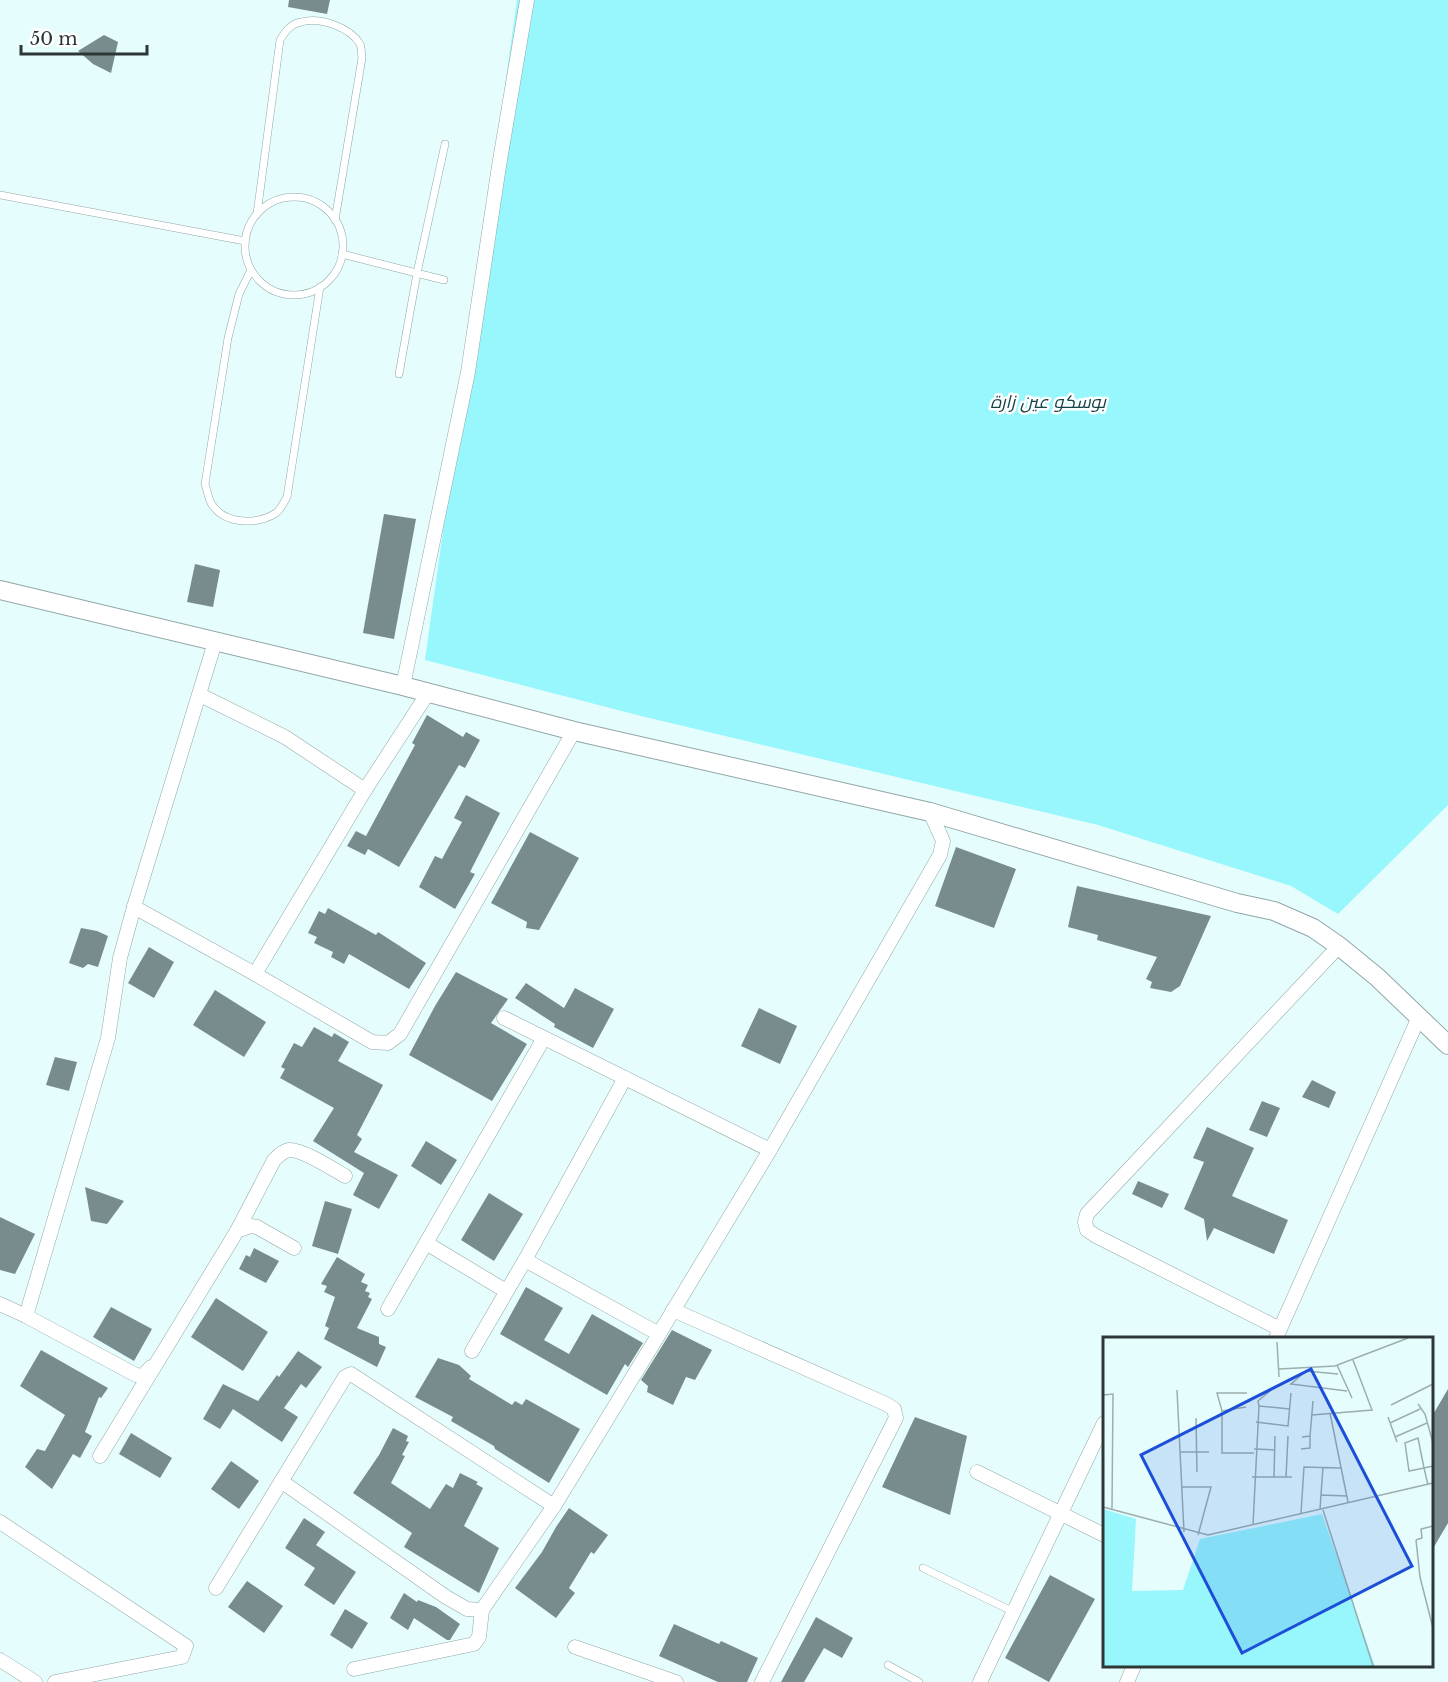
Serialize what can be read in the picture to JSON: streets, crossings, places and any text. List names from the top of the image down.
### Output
{
  "parks": ["بوسكو عين زارة"],
  "scale_bar": "50 m"
}
